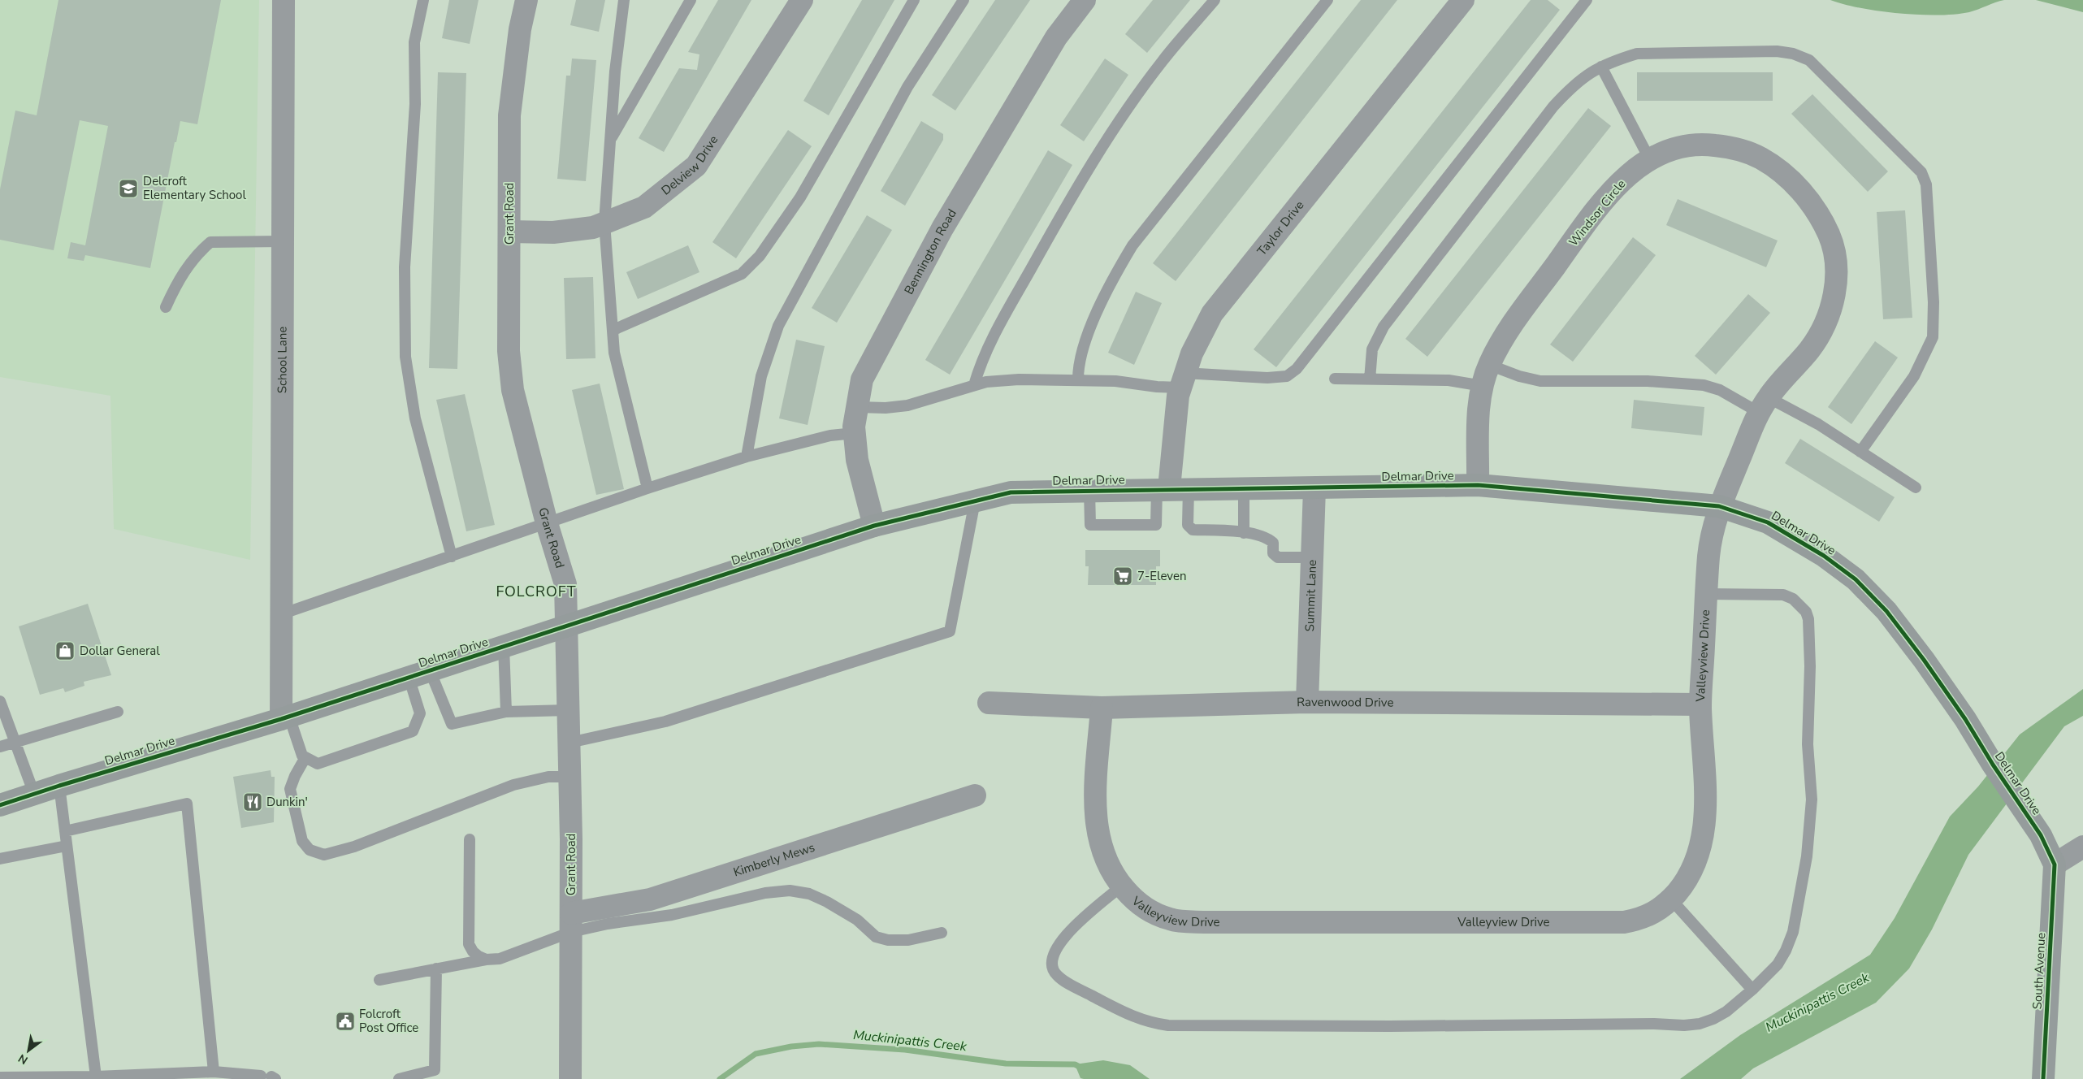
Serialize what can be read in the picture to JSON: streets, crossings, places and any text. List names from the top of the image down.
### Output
{
  "streets": {
    "street": [
      "Delview Drive",
      "Windsor Circle",
      "Grant Road",
      "Taylor Drive",
      "Bennington Road",
      "School Lane",
      "Delmar Drive",
      "Summit Lane",
      "Valleyview Drive",
      "Ravenwood Drive",
      "Kimberly Mews",
      "South Avenue"
    ]
  },
  "crossings": [
    ["Delview Drive", "Grant Road"],
    ["Windsor Circle", "Delmar Drive"],
    ["Windsor Circle", "Valleyview Drive"],
    ["Grant Road", "Delmar Drive"],
    ["Grant Road", "Kimberly Mews"],
    ["Taylor Drive", "Delmar Drive"],
    ["Bennington Road", "Delmar Drive"],
    ["School Lane", "Delmar Drive"],
    ["Delmar Drive", "Summit Lane"],
    ["Delmar Drive", "Valleyview Drive"],
    ["Delmar Drive", "South Avenue"],
    ["Summit Lane", "Ravenwood Drive"],
    ["Valleyview Drive", "Ravenwood Drive"]
  ],
  "districts": ["FOLCROFT"],
  "water": ["Muckinipattis Creek"],
  "places": {
    "school or university": ["Delcroft Elementary School"],
    "supermarket": ["7-Eleven"],
    "shop": ["Dollar General"],
    "restaurant": ["Dunkin'"],
    "public building": ["Folcroft Post Office"]
  },
  "north": "bottom left"
}
